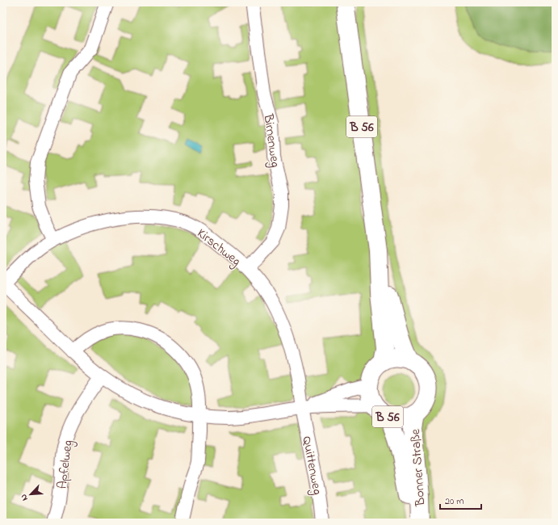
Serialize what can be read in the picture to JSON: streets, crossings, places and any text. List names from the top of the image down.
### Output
{
  "streets": {
    "main road": ["B 56", "Bonner Straße"],
    "street": [
      "Birnenweg",
      "Kirschweg",
      "Apfelweg",
      "Quittenweg"
    ]
  },
  "crossings": [
    ["B 56", "Bonner Straße"],
    ["Birnenweg", "Kirschweg"],
    ["Kirschweg", "Quittenweg"]
  ],
  "scale_bar": "20 m",
  "north": "bottom left"
}
